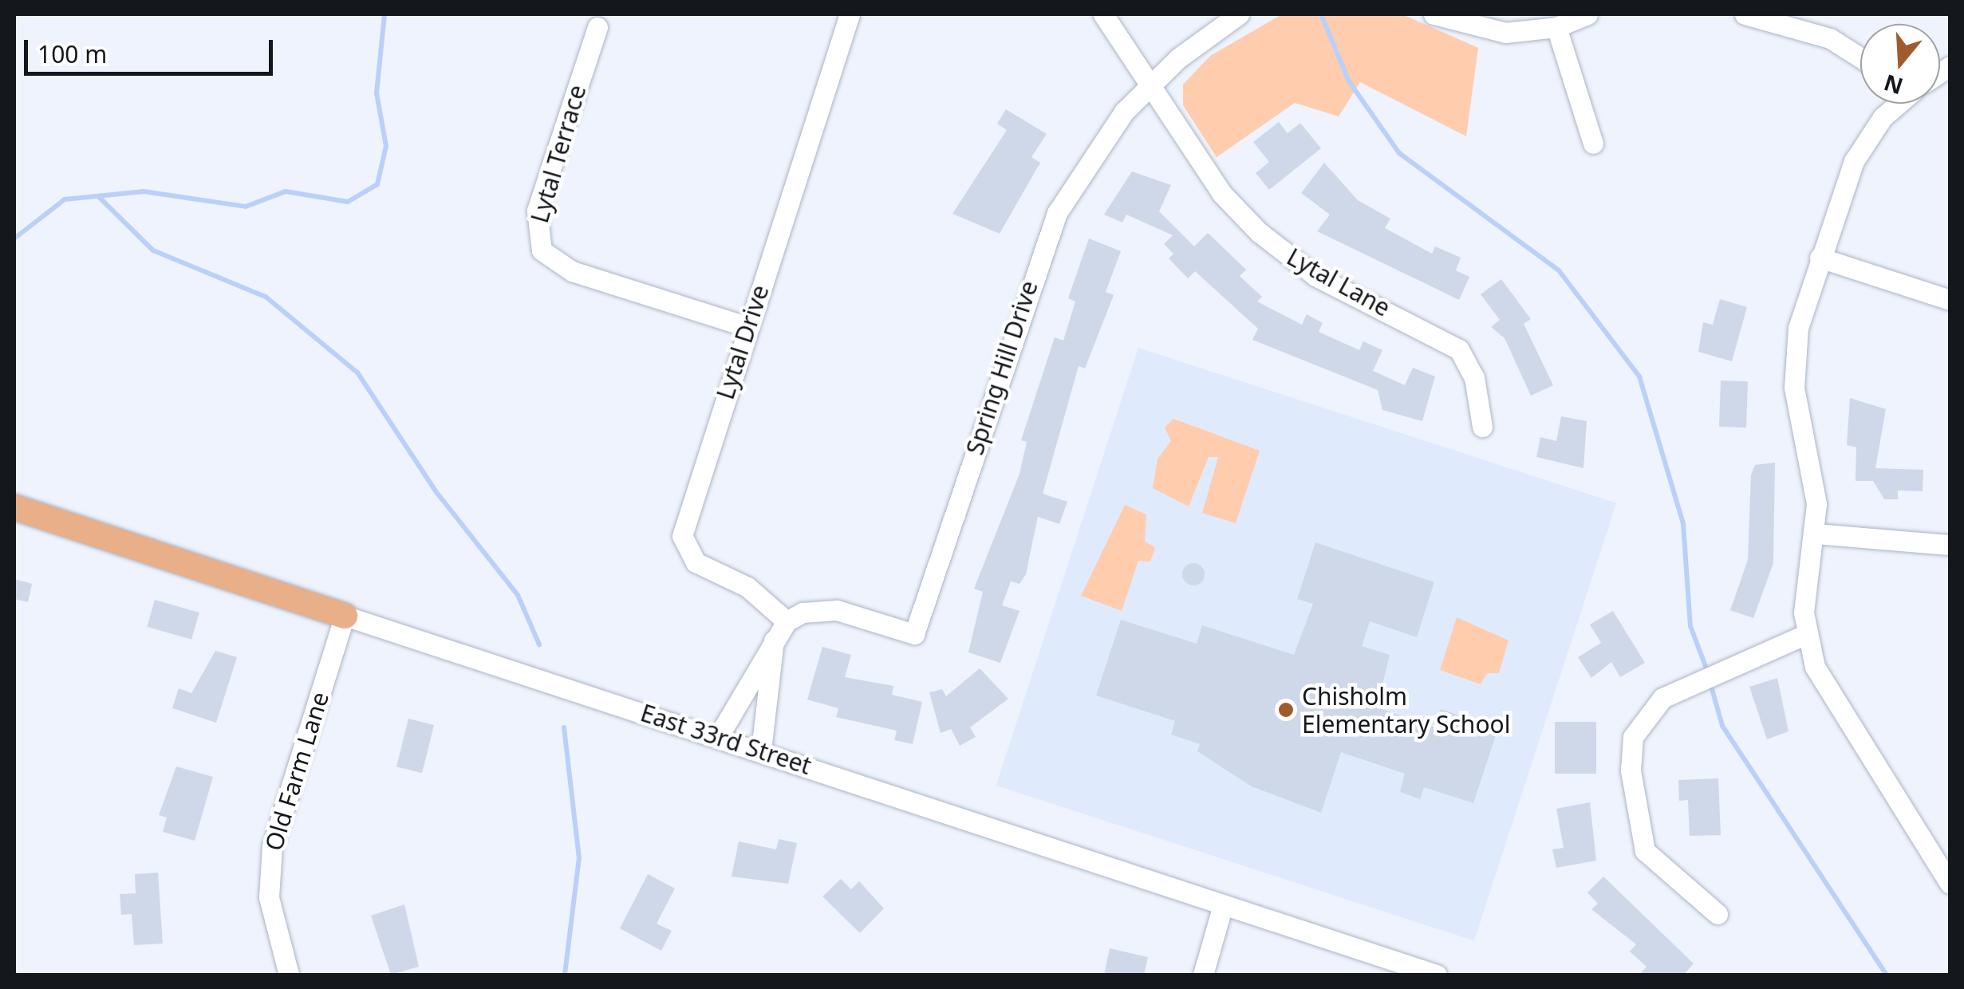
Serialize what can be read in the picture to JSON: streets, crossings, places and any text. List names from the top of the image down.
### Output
{
  "streets": {
    "main road": ["East 33rd Street"],
    "street": [
      "Lytal Terrace",
      "Lytal Lane",
      "Lytal Drive",
      "Spring Hill Drive",
      "Old Farm Lane"
    ]
  },
  "crossings": [
    ["Lytal Terrace", "Lytal Drive"],
    ["Lytal Lane", "Spring Hill Drive"],
    ["Lytal Drive", "Spring Hill Drive"],
    ["East 33rd Street", "Old Farm Lane"]
  ],
  "places": ["Chisholm Elementary School"],
  "scale_bar": "100 m",
  "north": "bottom"
}
